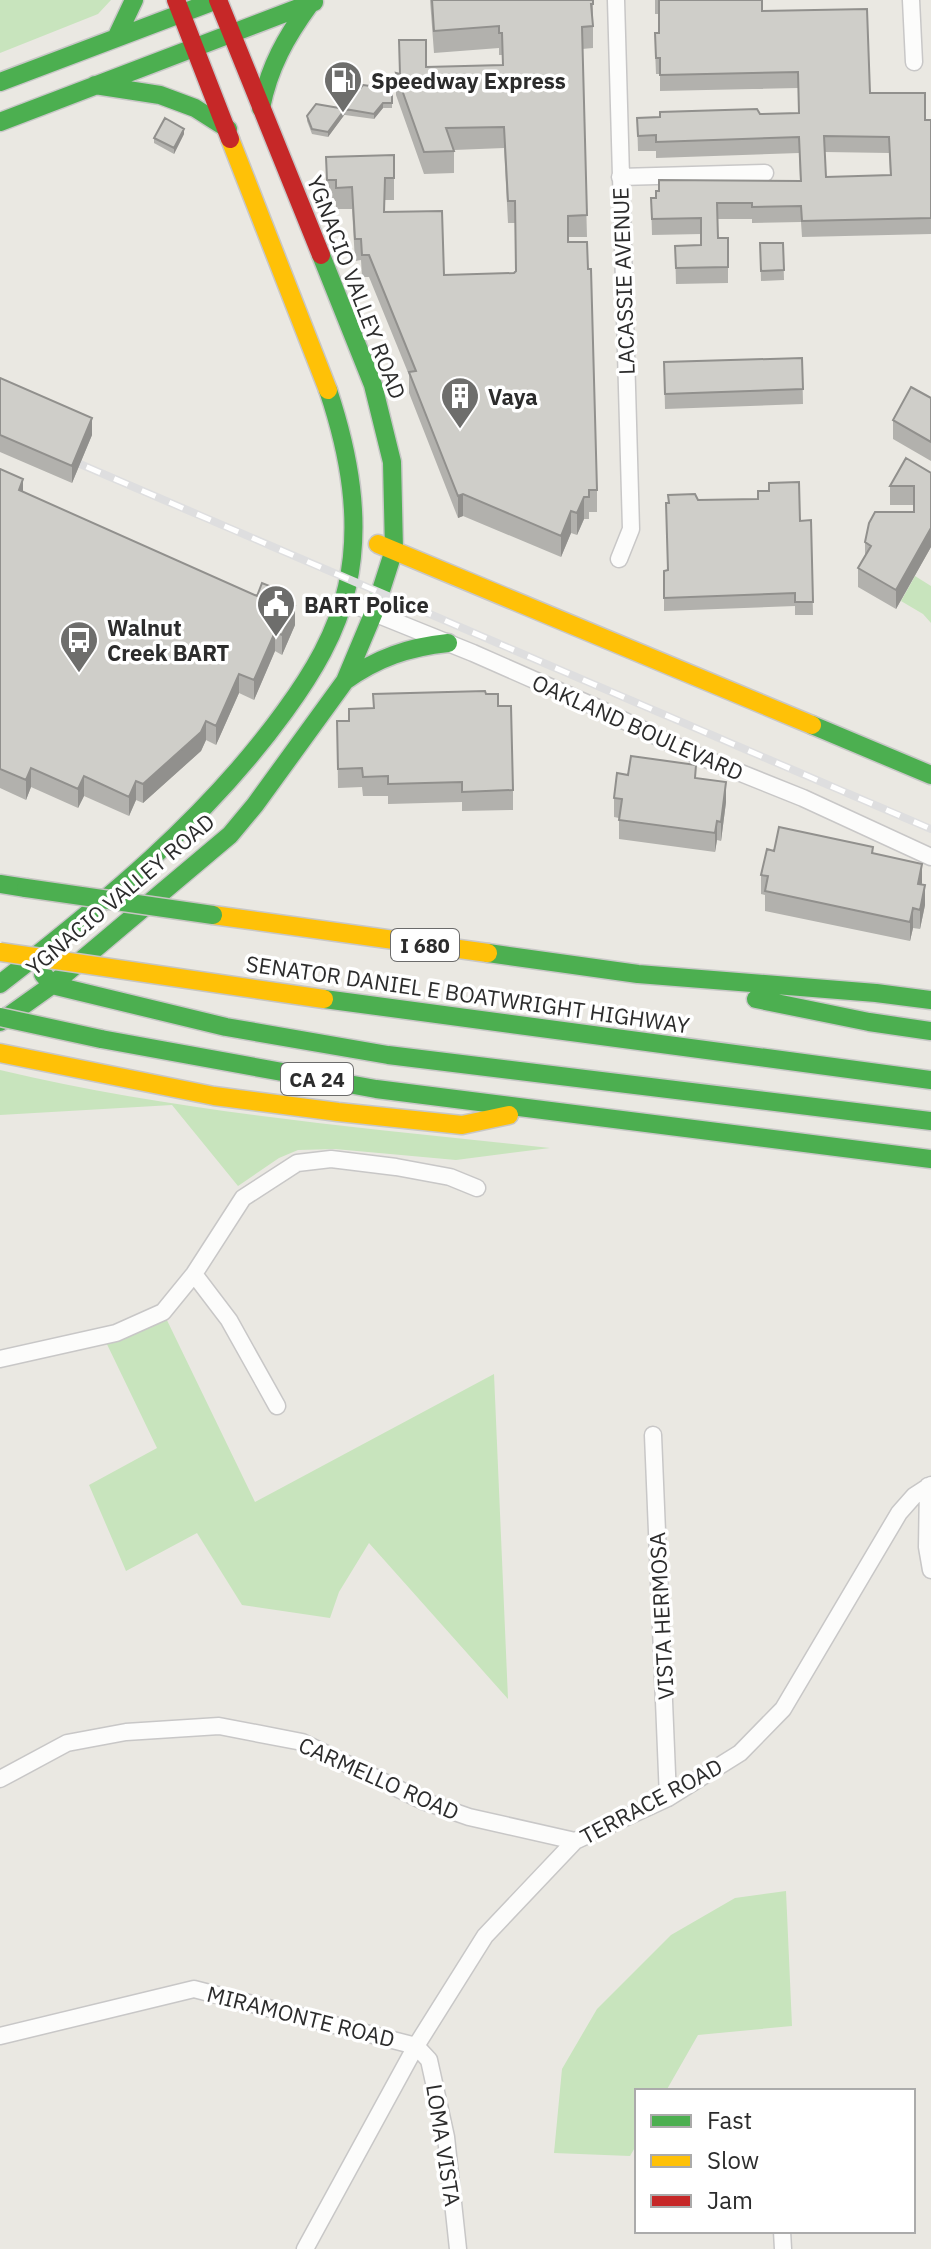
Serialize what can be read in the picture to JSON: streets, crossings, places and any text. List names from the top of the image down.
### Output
{
  "streets": {
    "main road": [
      "YGNACIO VALLEY ROAD",
      "I 680",
      "SENATOR DANIEL E BOATWRIGHT HIGHWAY",
      "CA 24"
    ],
    "street": [
      "LACASSIE AVENUE",
      "OAKLAND BOULEVARD",
      "VISTA HERMOSA",
      "CARMELLO ROAD",
      "TERRACE ROAD",
      "MIRAMONTE ROAD",
      "LOMA VISTA"
    ]
  },
  "crossings": [
    ["YGNACIO VALLEY ROAD", "OAKLAND BOULEVARD"],
    ["YGNACIO VALLEY ROAD", "CA 24"],
    ["VISTA HERMOSA", "TERRACE ROAD"],
    ["CARMELLO ROAD", "TERRACE ROAD"],
    ["TERRACE ROAD", "MIRAMONTE ROAD"],
    ["TERRACE ROAD", "LOMA VISTA"],
    ["MIRAMONTE ROAD", "LOMA VISTA"]
  ],
  "places": {
    "fuel station": ["Speedway Express"],
    "building": ["Vaya"],
    "public building": ["BART Police"],
    "bus stop": ["Walnut Creek BART"]
  },
  "legend": ["Fast", "Slow", "Jam"]
}
